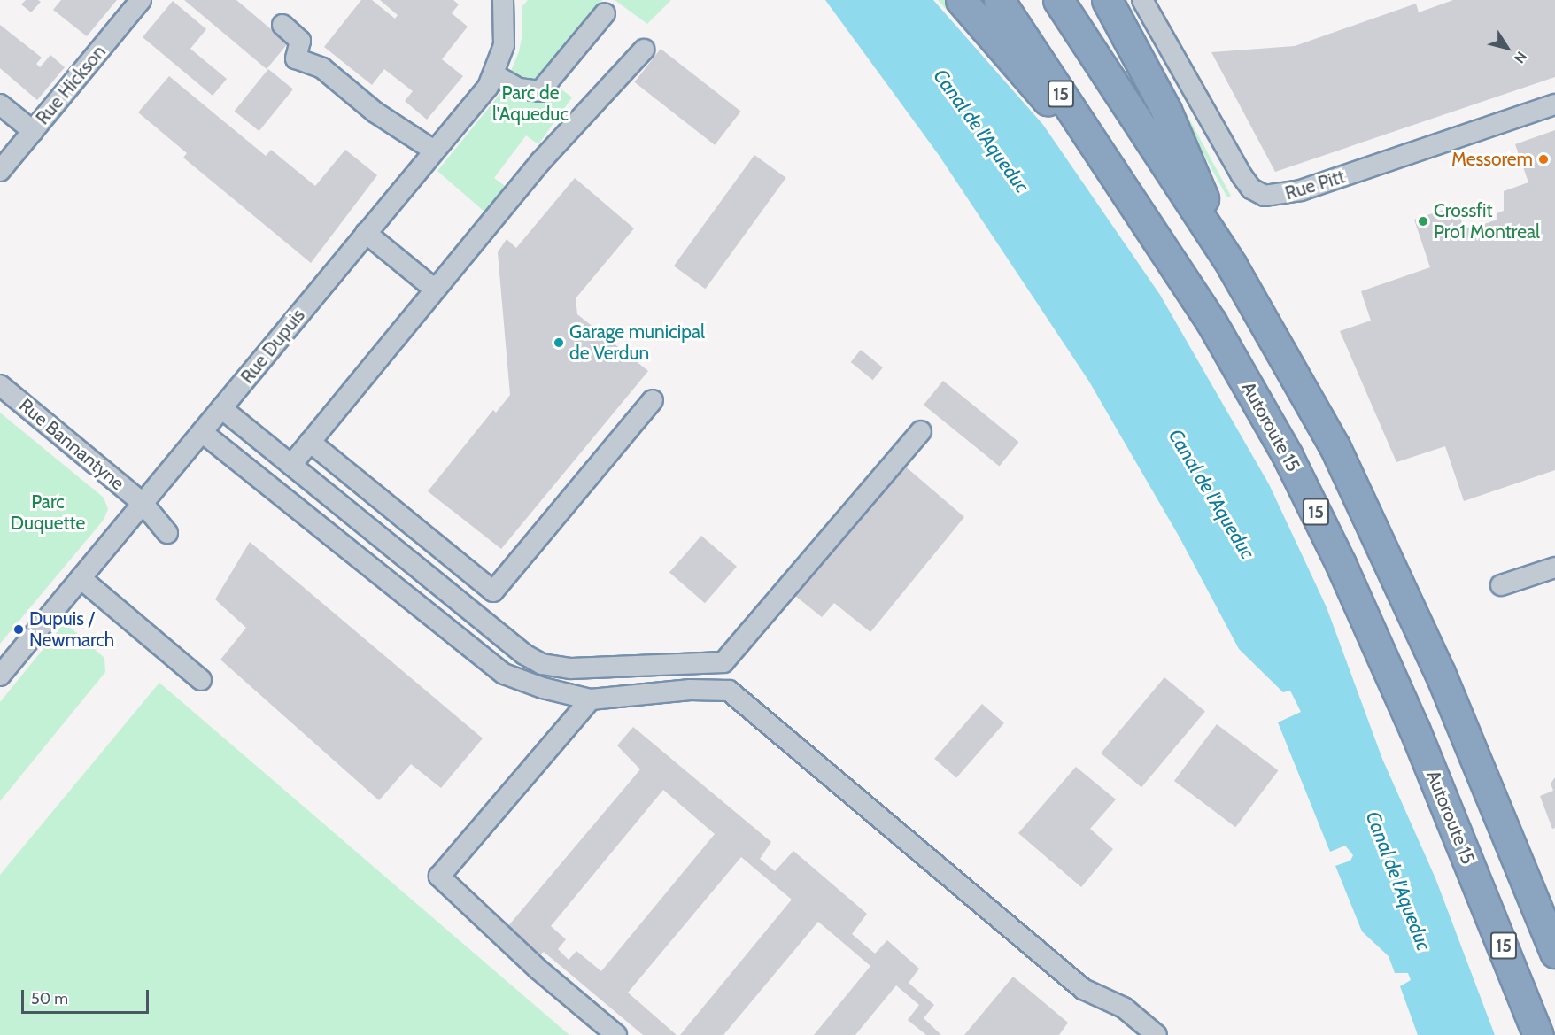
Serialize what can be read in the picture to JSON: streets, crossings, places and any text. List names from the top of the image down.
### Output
{
  "streets": {
    "highway": ["15", "Autoroute 15"],
    "street": [
      "Rue Hickson",
      "Rue Pitt",
      "Rue Dupuis",
      "Rue Bannantyne"
    ]
  },
  "crossings": [
    ["Rue Dupuis", "Rue Bannantyne"]
  ],
  "water": ["Canal de l'Aqueduc"],
  "parks": ["Parc de l'Aqueduc", "Parc Duquette"],
  "places": [
    "Messorem",
    "Crossfit Pro1 Montreal",
    "Garage municipal de Verdun",
    "Dupuis / Newmarch"
  ],
  "scale_bar": "50 m",
  "north": "bottom right"
}
